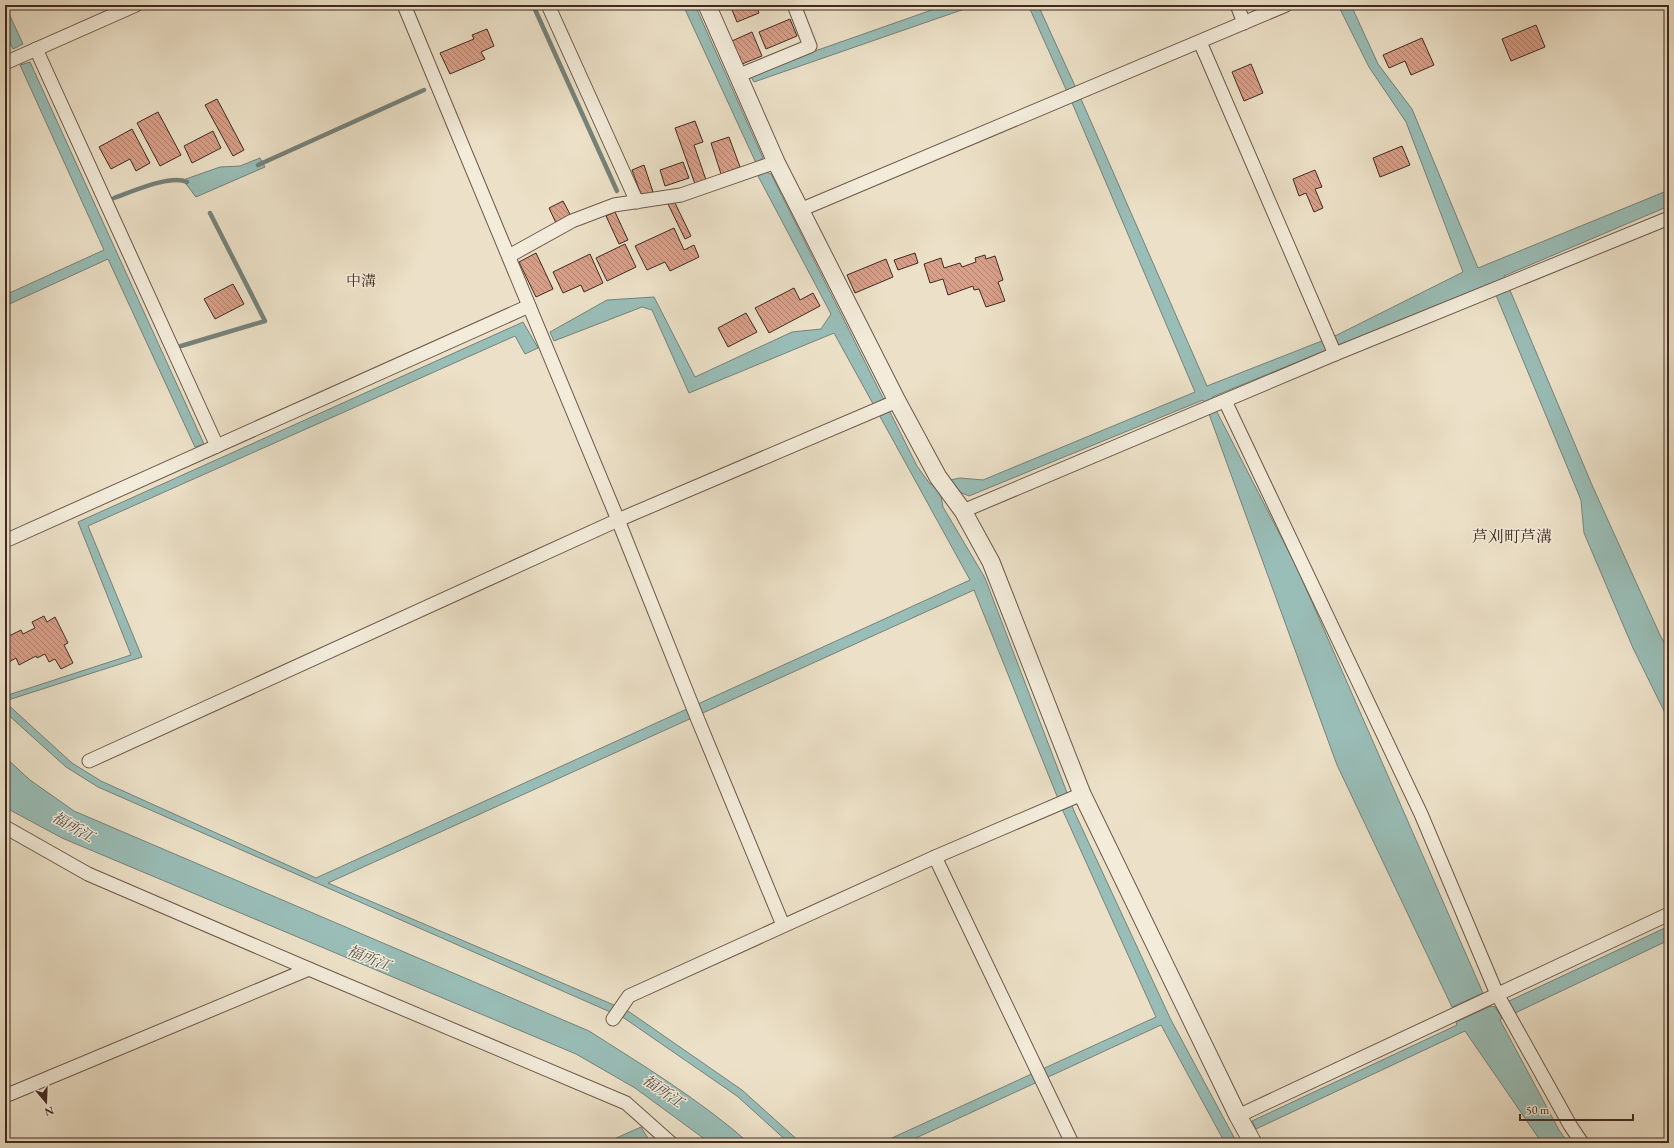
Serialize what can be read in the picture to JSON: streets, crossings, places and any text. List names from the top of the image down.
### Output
{
  "districts": ["中溝", "芦刈町芦溝"],
  "water": ["福所江"],
  "scale_bar": "50 m",
  "north": "bottom"
}
